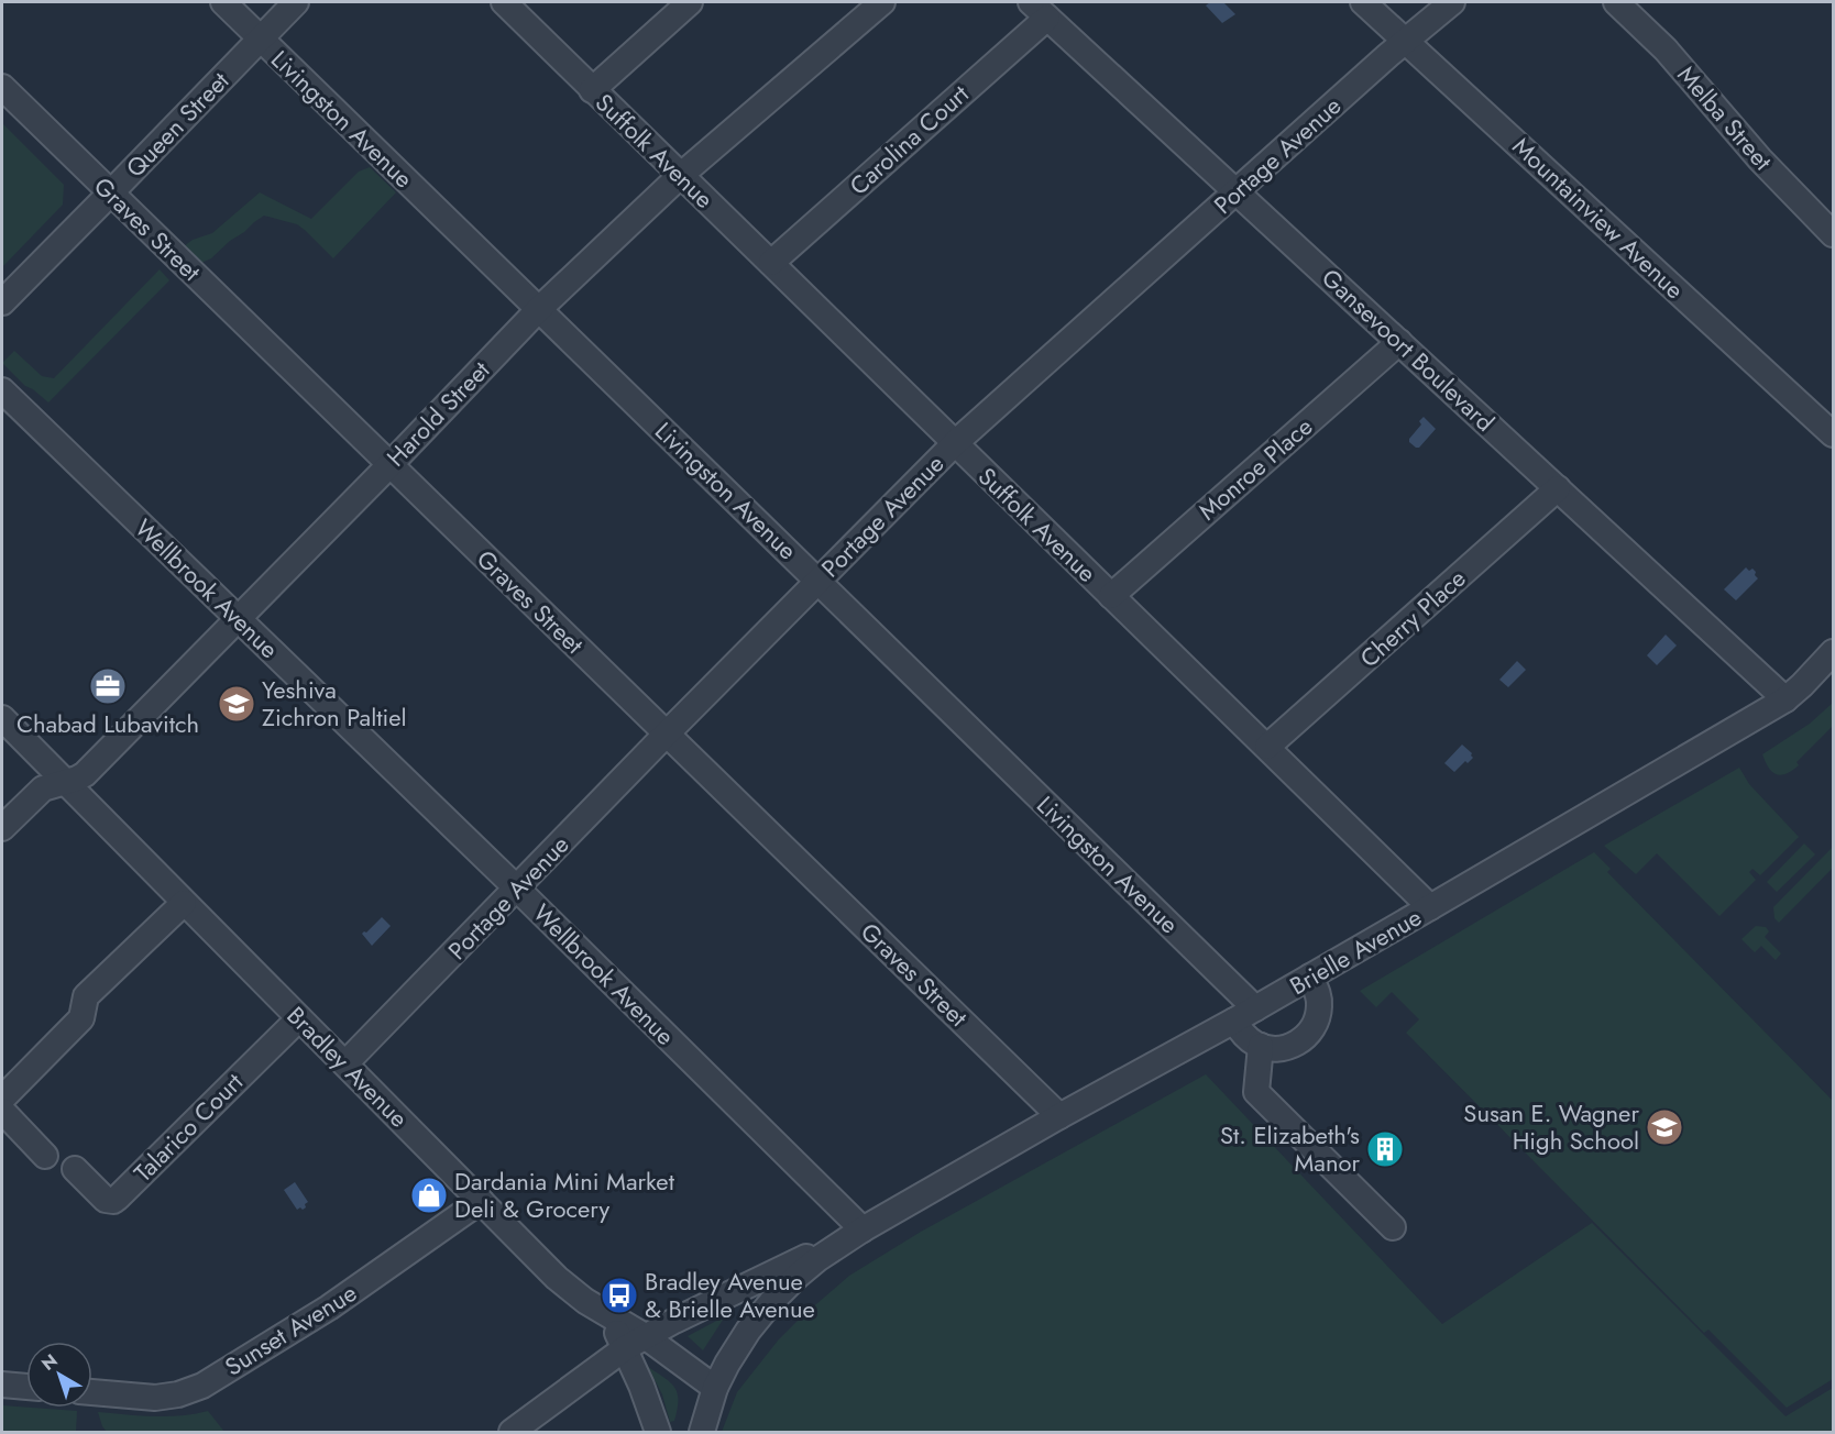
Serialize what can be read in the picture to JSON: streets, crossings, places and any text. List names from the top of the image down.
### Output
{
  "streets": {
    "street": [
      "Melba Street",
      "Livingston Avenue",
      "Queen Street",
      "Carolina Court",
      "Suffolk Avenue",
      "Portage Avenue",
      "Mountainview Avenue",
      "Graves Street",
      "Gansevoort Boulevard",
      "Harold Street",
      "Monroe Place",
      "Wellbrook Avenue",
      "Cherry Place",
      "Brielle Avenue",
      "Bradley Avenue",
      "Talarico Court",
      "Sunset Avenue"
    ]
  },
  "crossings": [
    ["Livingston Avenue", "Queen Street"],
    ["Livingston Avenue", "Portage Avenue"],
    ["Livingston Avenue", "Harold Street"],
    ["Livingston Avenue", "Brielle Avenue"],
    ["Queen Street", "Graves Street"],
    ["Carolina Court", "Suffolk Avenue"],
    ["Carolina Court", "Gansevoort Boulevard"],
    ["Suffolk Avenue", "Portage Avenue"],
    ["Suffolk Avenue", "Harold Street"],
    ["Suffolk Avenue", "Monroe Place"],
    ["Suffolk Avenue", "Cherry Place"],
    ["Suffolk Avenue", "Brielle Avenue"],
    ["Portage Avenue", "Mountainview Avenue"],
    ["Portage Avenue", "Graves Street"],
    ["Portage Avenue", "Gansevoort Boulevard"],
    ["Portage Avenue", "Wellbrook Avenue"],
    ["Portage Avenue", "Bradley Avenue"],
    ["Graves Street", "Harold Street"],
    ["Graves Street", "Brielle Avenue"],
    ["Gansevoort Boulevard", "Monroe Place"],
    ["Gansevoort Boulevard", "Cherry Place"],
    ["Gansevoort Boulevard", "Brielle Avenue"],
    ["Harold Street", "Wellbrook Avenue"],
    ["Harold Street", "Bradley Avenue"],
    ["Wellbrook Avenue", "Brielle Avenue"],
    ["Brielle Avenue", "Bradley Avenue"],
    ["Bradley Avenue", "Talarico Court"],
    ["Bradley Avenue", "Sunset Avenue"]
  ],
  "places": {
    "office": ["Chabad Lubavitch"],
    "school or university": ["Yeshiva Zichron Paltiel", "Susan E. Wagner High School"],
    "building": ["St. Elizabeth's Manor"],
    "shop": ["Dardania Mini Market Deli & Grocery"],
    "bus stop": ["Bradley Avenue & Brielle Avenue"]
  },
  "north": "top left"
}
